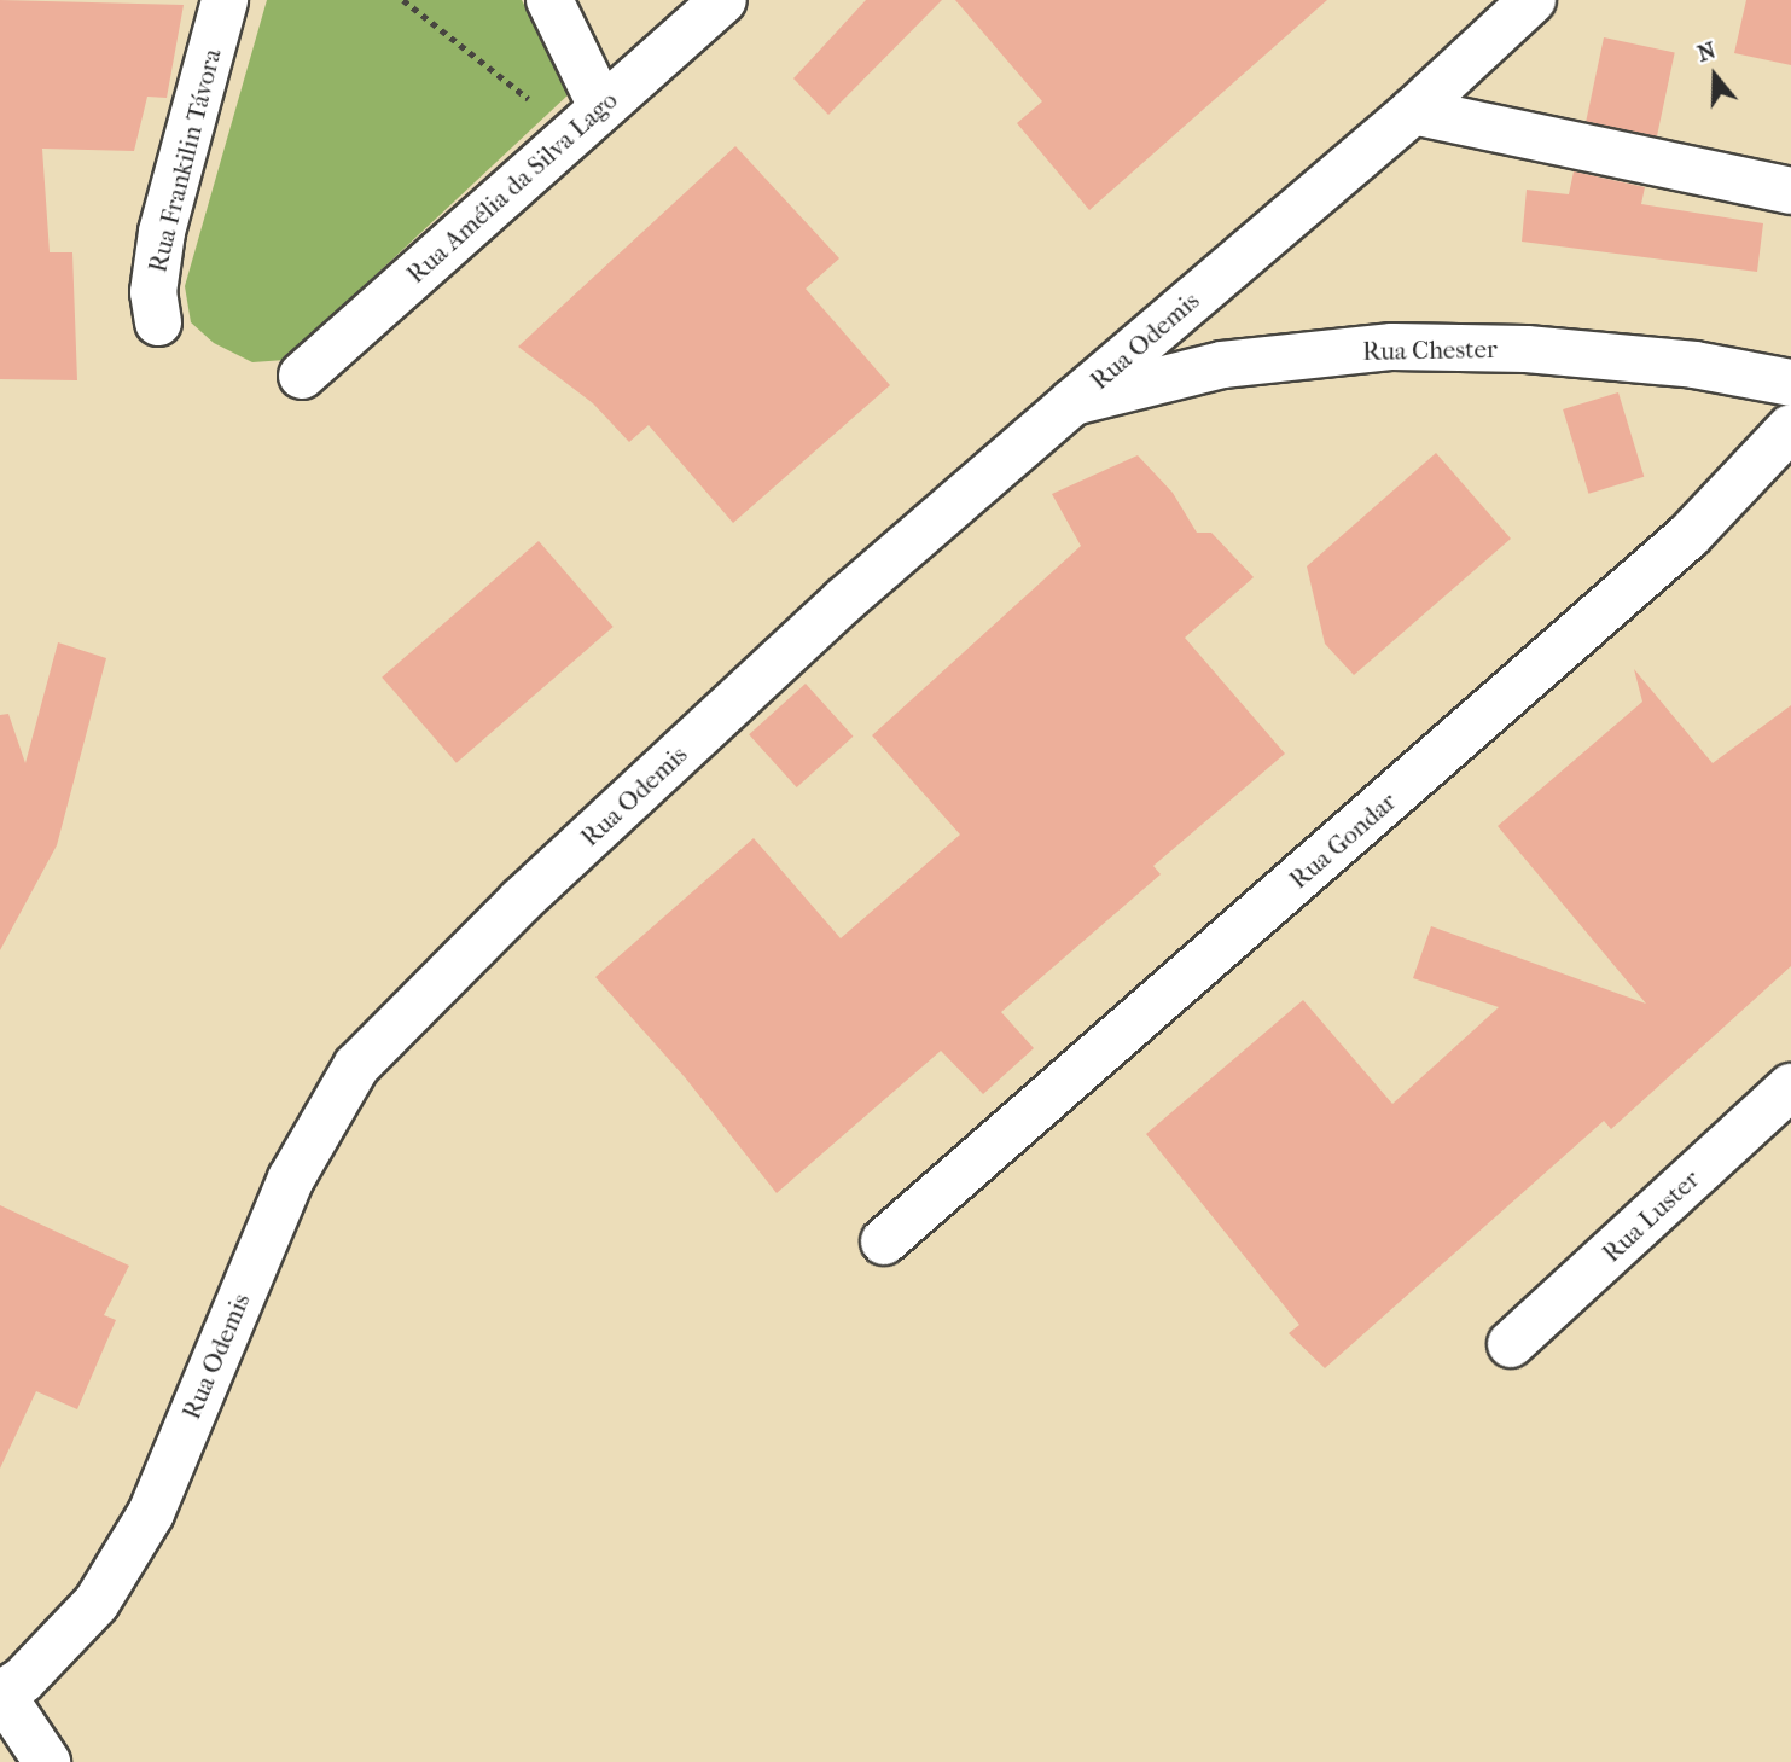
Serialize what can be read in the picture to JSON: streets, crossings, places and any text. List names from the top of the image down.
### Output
{
  "streets": {
    "street": [
      "Rua Frankilin Távora",
      "Rua Amélia da Silva Lago",
      "Rua Odemis",
      "Rua Chester",
      "Rua Gondar",
      "Rua Luster"
    ]
  },
  "crossings": [
    ["Rua Odemis", "Rua Chester"]
  ],
  "north": "top"
}
